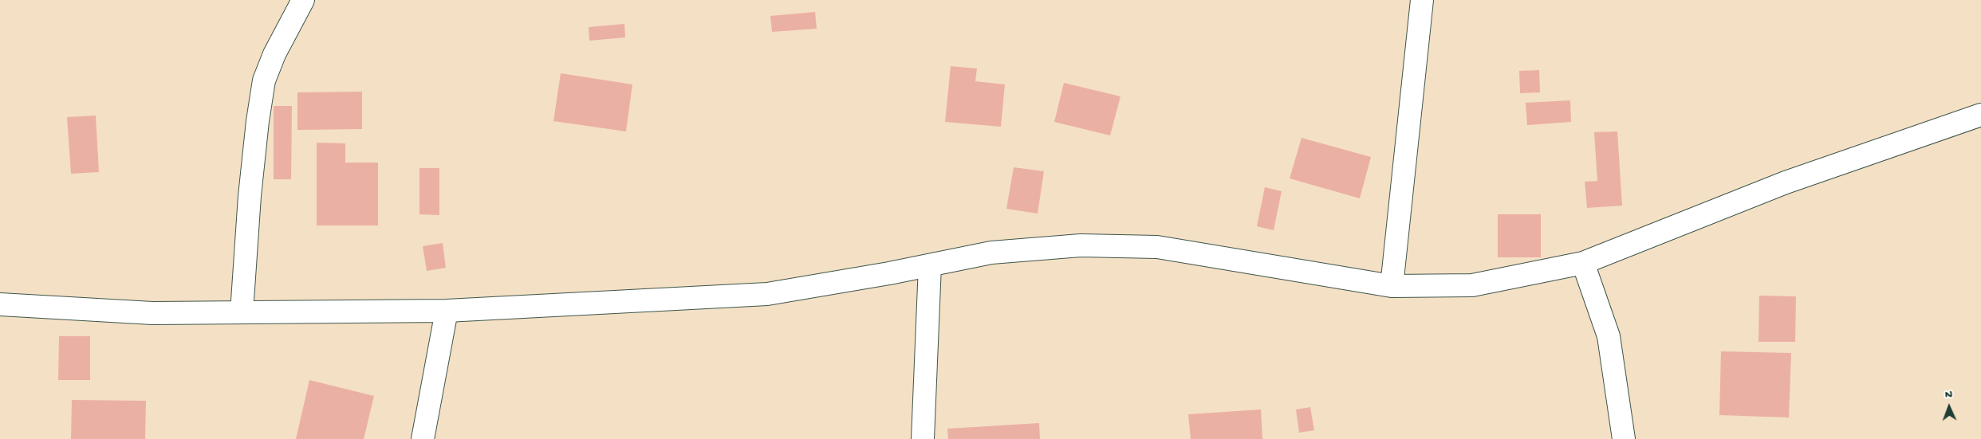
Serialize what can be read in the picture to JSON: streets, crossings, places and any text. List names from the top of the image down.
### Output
{
  "north": "top"
}
